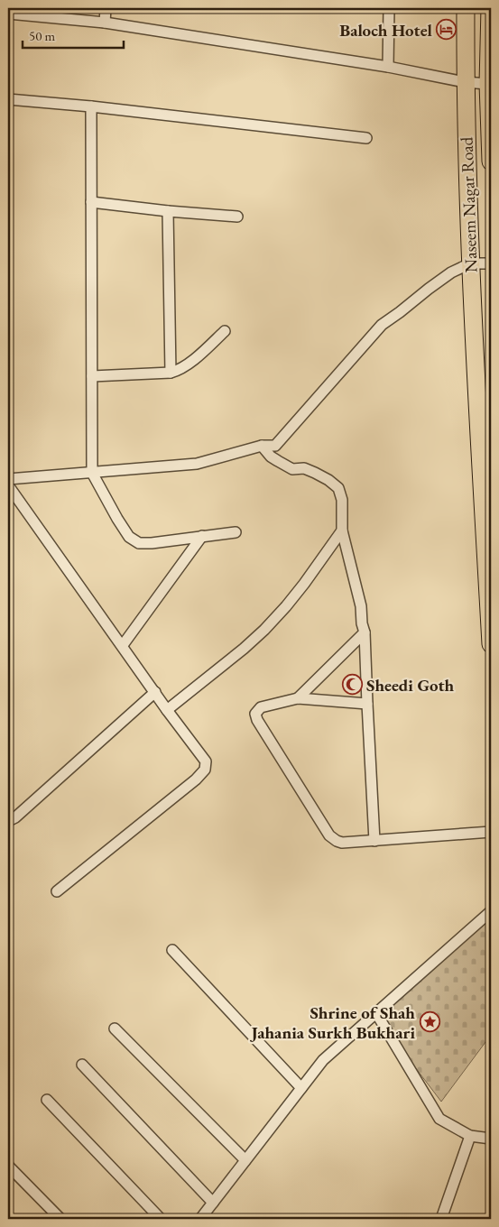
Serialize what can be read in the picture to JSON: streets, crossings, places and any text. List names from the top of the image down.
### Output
{
  "streets": {
    "main road": ["Naseem Nagar Road"]
  },
  "places": {
    "hotel": ["Baloch Hotel"],
    "mosque": ["Sheedi Goth"],
    "place": ["Shrine of Shah Jahania Surkh Bukhari"]
  },
  "scale_bar": "50 m"
}
